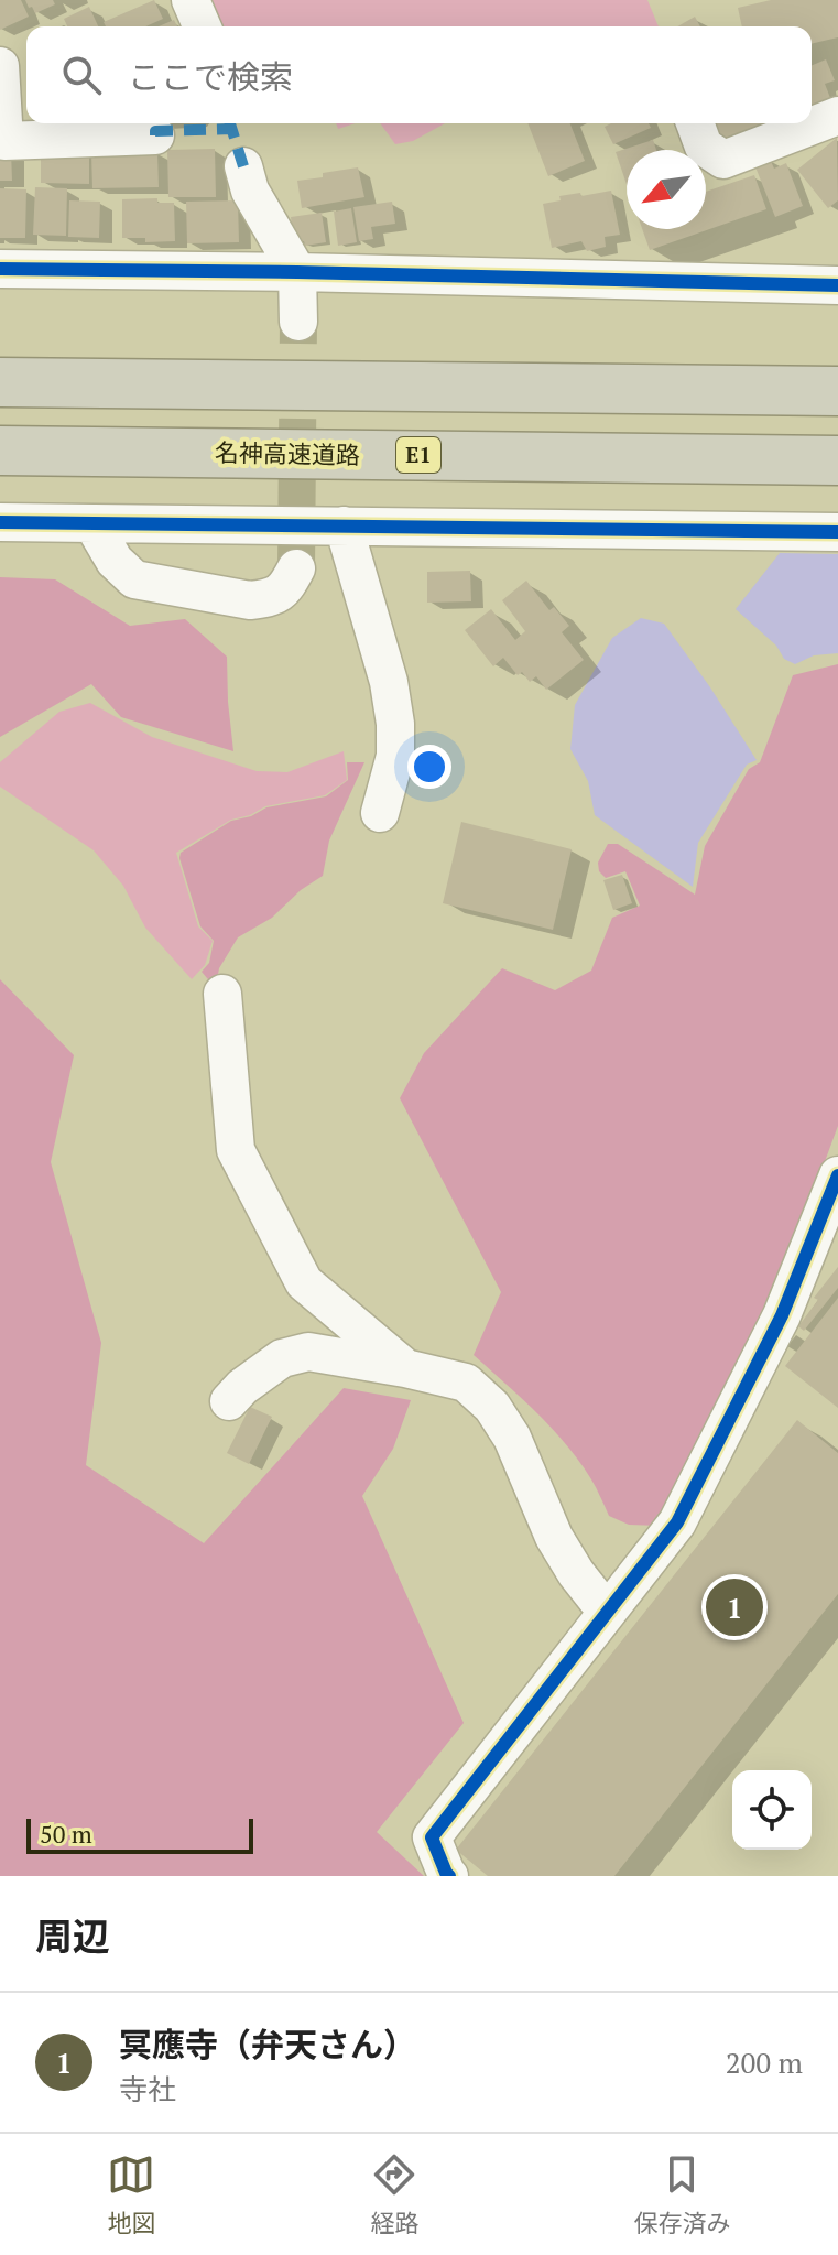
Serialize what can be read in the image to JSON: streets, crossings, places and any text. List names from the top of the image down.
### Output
{
  "streets": {
    "highway": ["名神高速道路", "E1"]
  },
  "scale_bar": "50 m",
  "north": "bottom left",
  "page": {
    "search": "ここで検索",
    "pins": "1",
    "scale": "50 m",
    "heading": "周辺",
    "list": [
      {
        "mark": "1",
        "name": "冥應寺（弁天さん）",
        "note": "寺社",
        "value": "200 m"
      }
    ],
    "nav": ["地図", "経路", "保存済み"]
  }
}
